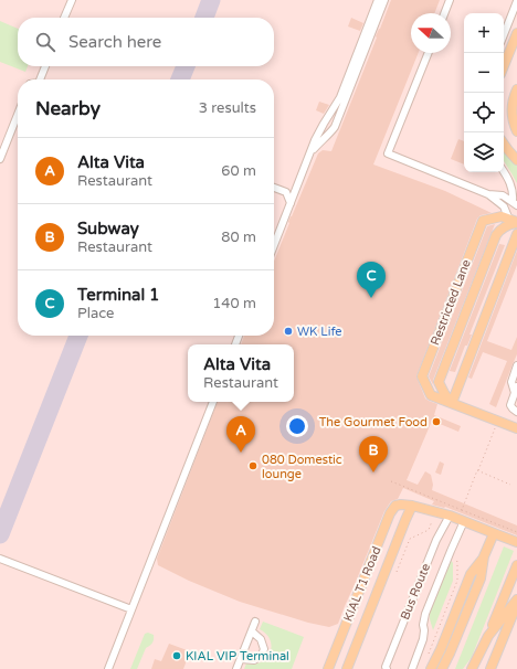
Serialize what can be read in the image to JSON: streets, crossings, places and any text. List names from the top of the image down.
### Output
{
  "streets": {
    "main road": ["Restricted Lane", "KIAL T1 Road"],
    "lane": ["Bus Route"]
  },
  "places": [
    "WK Life",
    "The Gourmet Food",
    "080 Domestic lounge",
    "KIAL VIP Terminal"
  ],
  "north": "left",
  "page": {
    "map_buttons": ["+", "−"],
    "search": "Search here",
    "heading": ["Nearby", "3 results"],
    "list": [
      {
        "mark": "A",
        "name": "Alta Vita",
        "note": "Restaurant",
        "value": "60 m"
      },
      {
        "mark": "B",
        "name": "Subway",
        "note": "Restaurant",
        "value": "80 m"
      },
      {
        "mark": "C",
        "name": "Terminal 1",
        "note": "Place",
        "value": "140 m"
      }
    ],
    "pins": ["C", "A", "B"],
    "popup": ["Alta Vita", "Restaurant"]
  }
}
